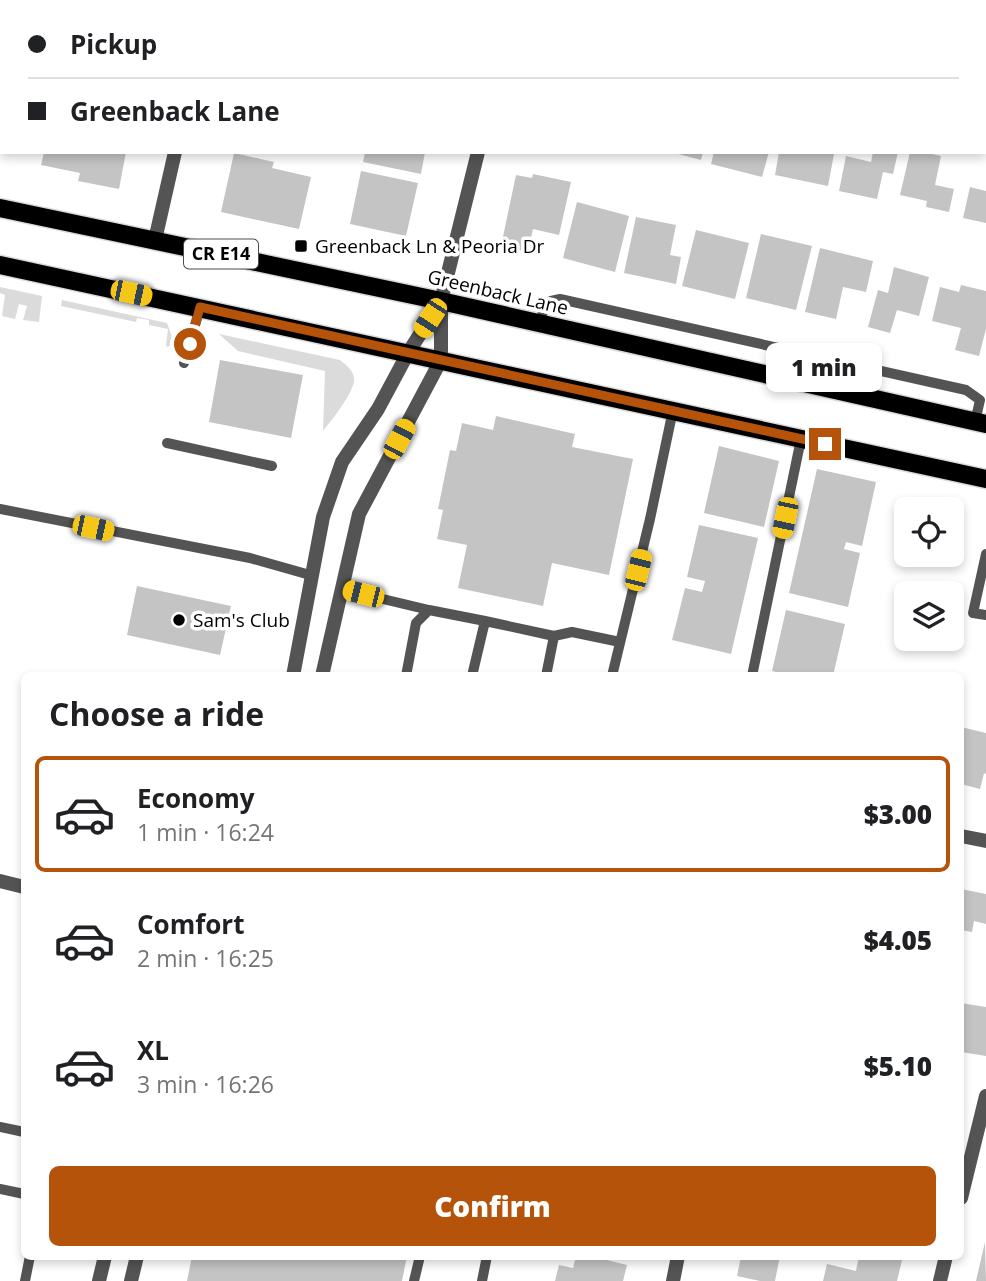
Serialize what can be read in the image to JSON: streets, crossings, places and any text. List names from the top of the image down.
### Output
{
  "streets": {
    "main road": ["CR E14", "Greenback Lane"]
  },
  "places": {
    "transit": ["Greenback Ln & Peoria Dr"],
    "other": ["Sam's Club"]
  },
  "page": {
    "banner": ["Pickup", "Greenback Lane"],
    "bubble": "1 min",
    "heading": "Choose a ride",
    "list": [
      {
        "name": "Economy",
        "note": "1 min · 16:24",
        "value": "$3.00"
      },
      {
        "name": "Comfort",
        "note": "2 min · 16:25",
        "value": "$4.05"
      },
      {
        "name": "XL",
        "note": "3 min · 16:26",
        "value": "$5.10"
      }
    ],
    "buttons": "Confirm"
  }
}
